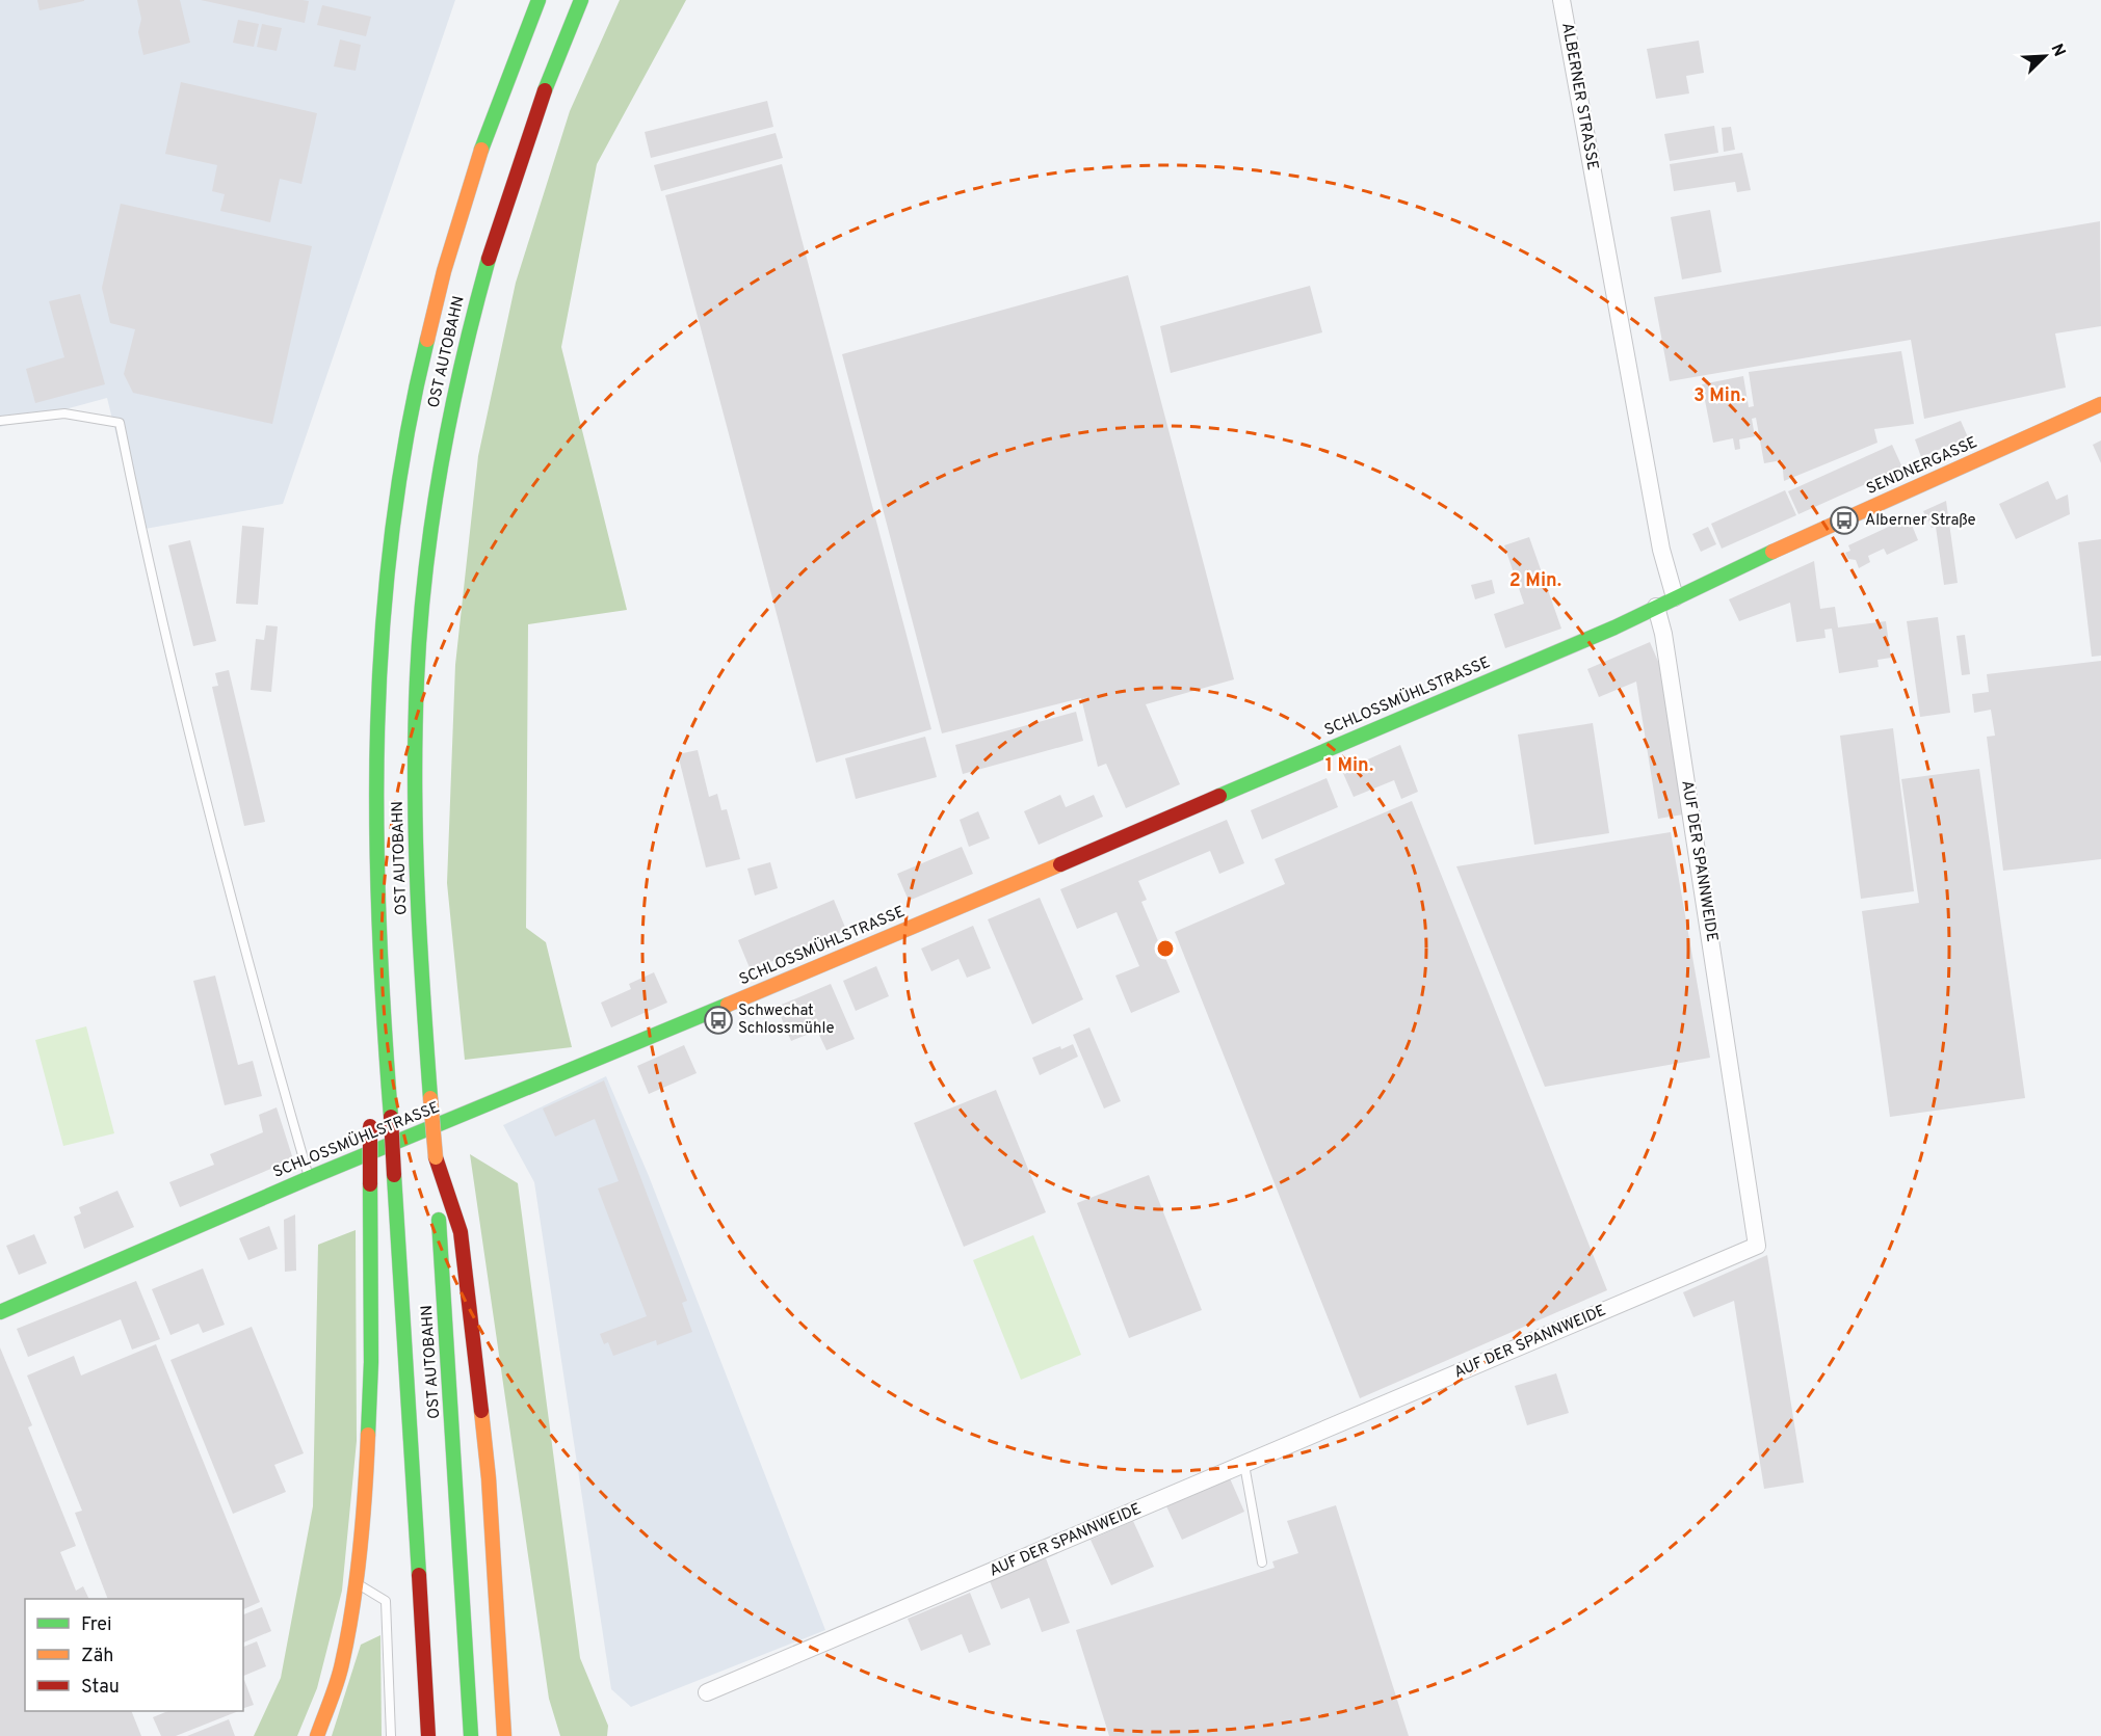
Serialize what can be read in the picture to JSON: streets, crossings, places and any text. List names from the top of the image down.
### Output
{
  "streets": {
    "main road": ["OST AUTOBAHN", "SENDNERGASSE", "SCHLOSSMÜHLSTRASSE"],
    "street": ["ALBERNER STRASSE", "AUF DER SPANNWEIDE"]
  },
  "crossings": [
    ["ALBERNER STRASSE", "SENDNERGASSE"],
    ["SENDNERGASSE", "SCHLOSSMÜHLSTRASSE"],
    ["SENDNERGASSE", "AUF DER SPANNWEIDE"],
    ["SCHLOSSMÜHLSTRASSE", "AUF DER SPANNWEIDE"]
  ],
  "places": {
    "bus stop": ["Alberner Straße", "Schwechat Schlossmühle"]
  },
  "legend": ["Frei", "Zäh", "Stau"],
  "north": "top right",
  "rings": ["3 Min.", "2 Min.", "1 Min."]
}
